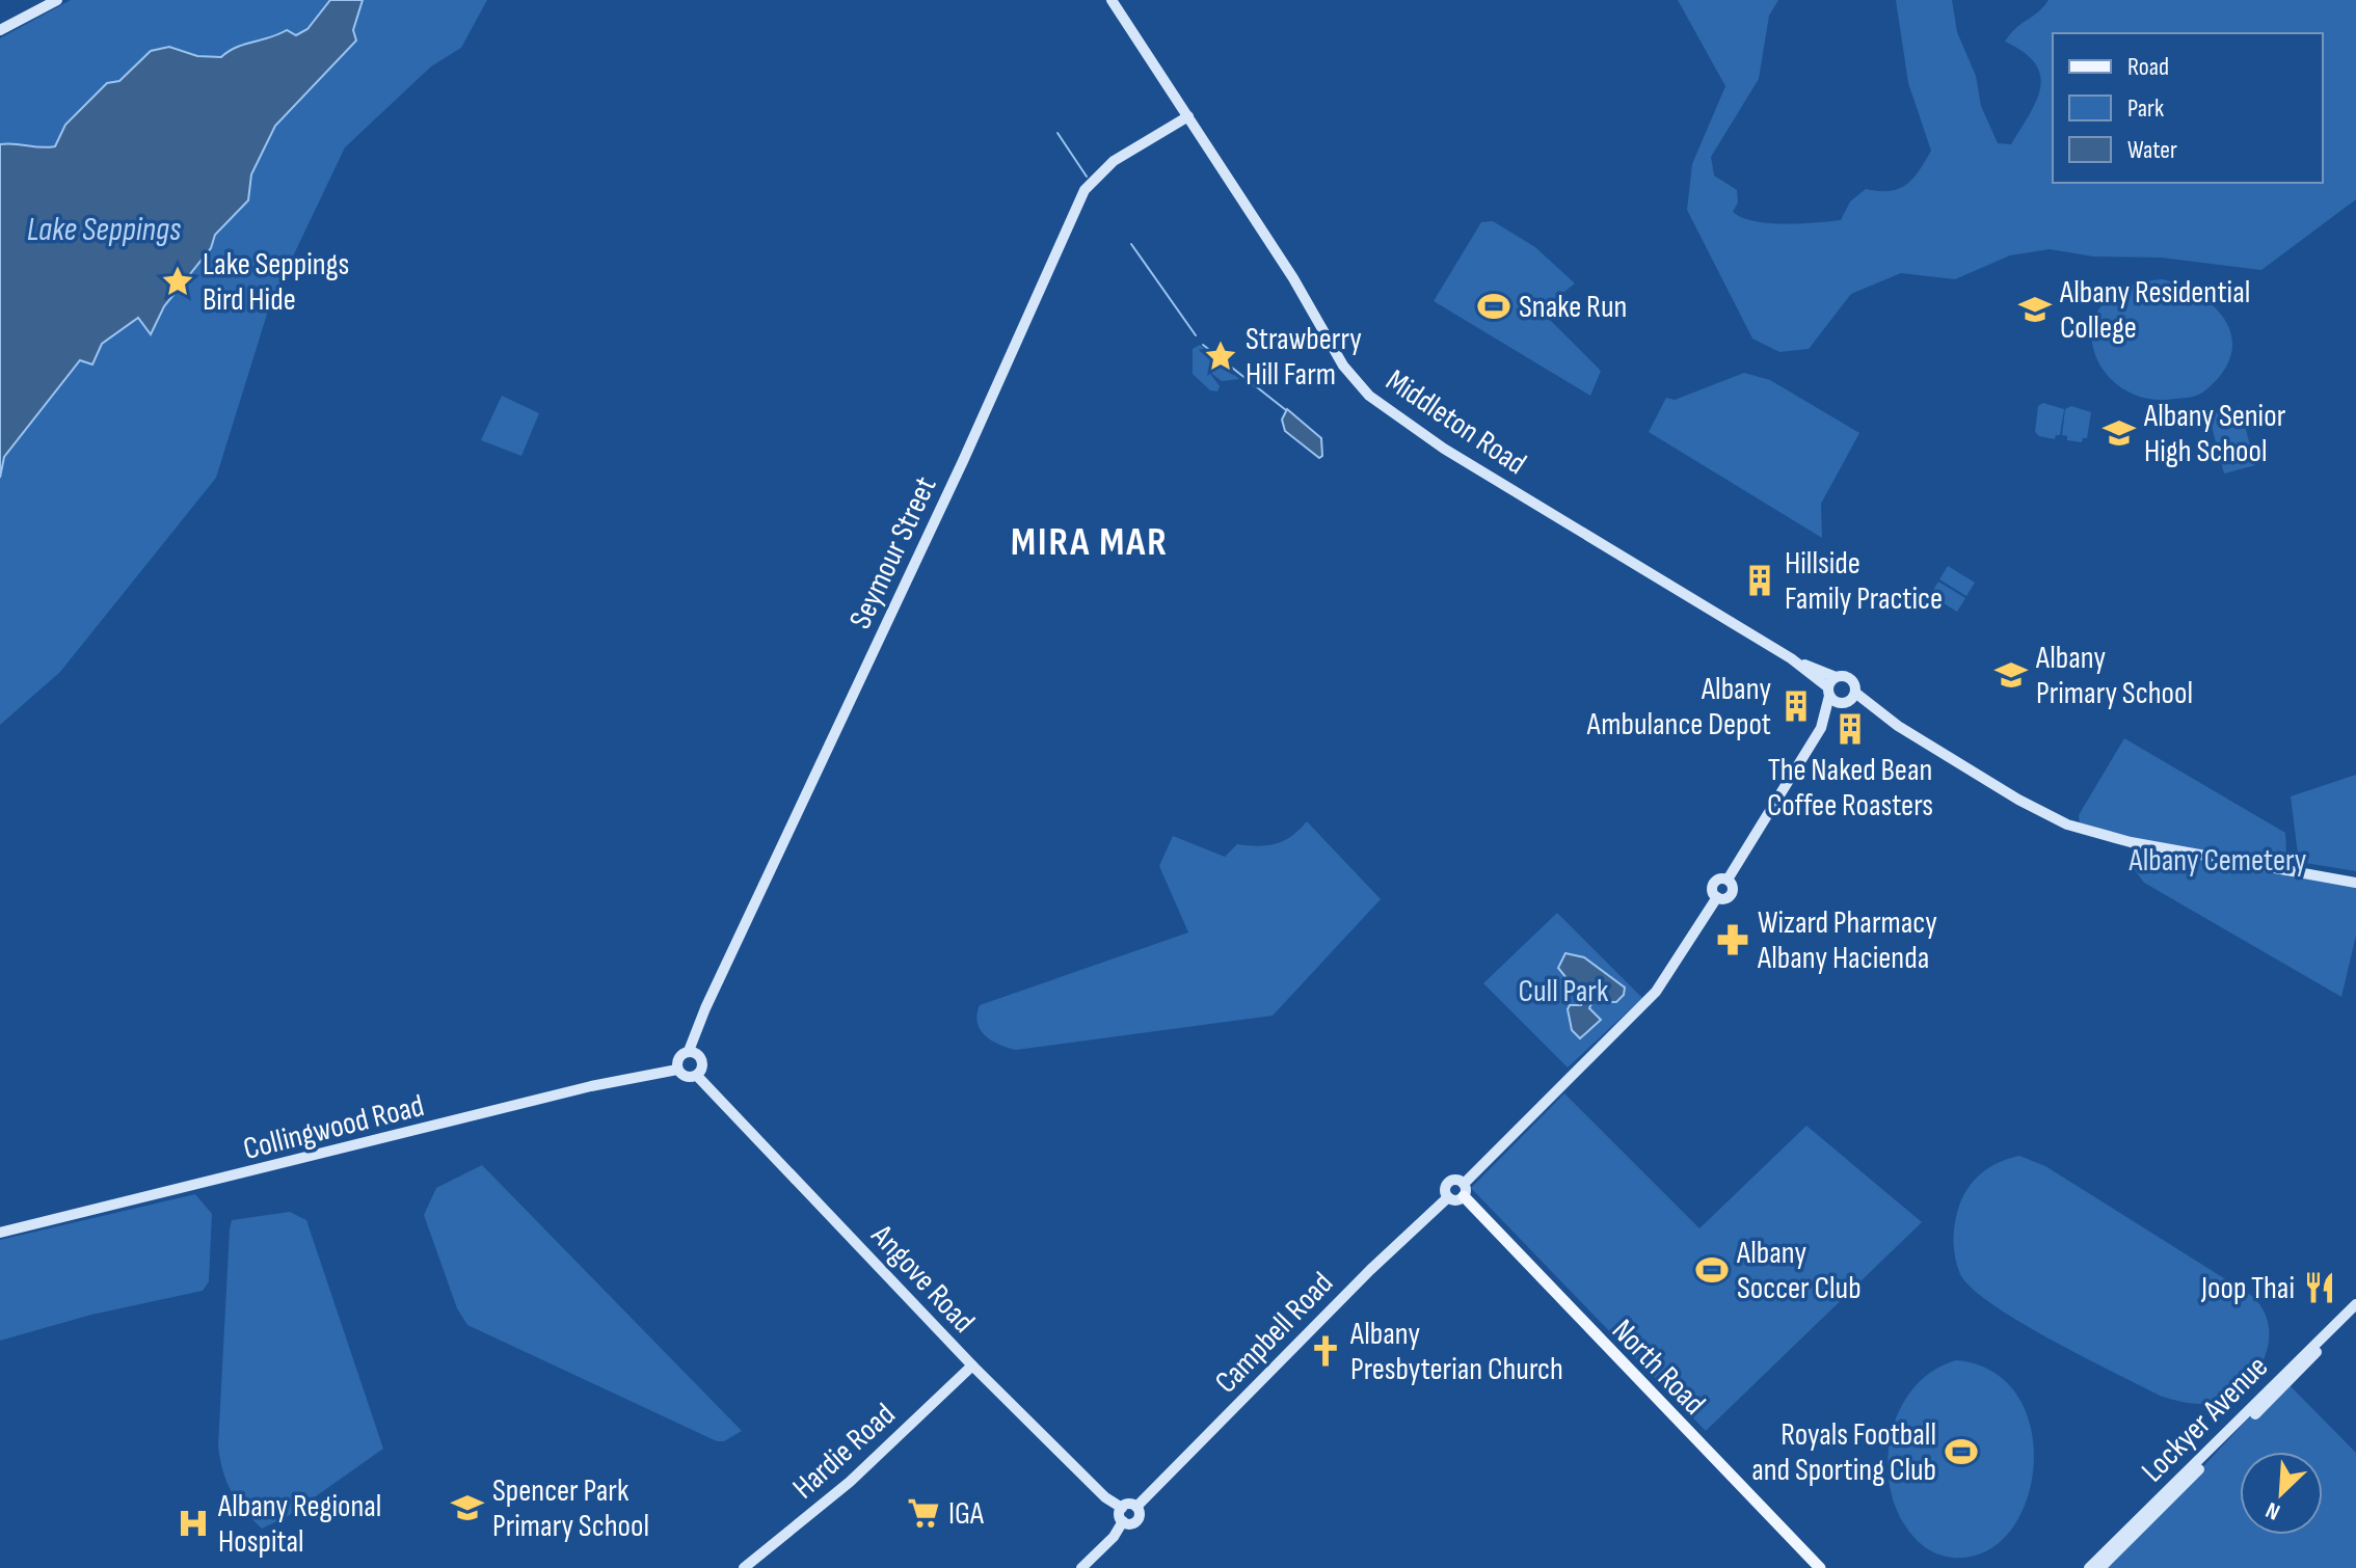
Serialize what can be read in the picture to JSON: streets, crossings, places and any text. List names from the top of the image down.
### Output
{
  "streets": {
    "main road": [
      "Middleton Road",
      "Seymour Street",
      "Collingwood Road",
      "Angove Road",
      "Campbell Road",
      "North Road",
      "Lockyer Avenue",
      "Hardie Road"
    ]
  },
  "crossings": [
    ["Middleton Road", "Seymour Street"],
    ["Seymour Street", "Collingwood Road"],
    ["Seymour Street", "Angove Road"],
    ["Collingwood Road", "Angove Road"],
    ["Angove Road", "Campbell Road"],
    ["Angove Road", "Hardie Road"],
    ["Campbell Road", "North Road"]
  ],
  "districts": ["MIRA MAR"],
  "water": ["Lake Seppings"],
  "parks": ["Albany Cemetery", "Cull Park"],
  "places": {
    "place": ["Lake Seppings Bird Hide", "Strawberry Hill Farm"],
    "sports": ["Snake Run", "Albany Soccer Club", "Royals Football and Sporting Club"],
    "school or university": [
      "Albany Residential College",
      "Albany Senior High School",
      "Albany Primary School",
      "Spencer Park Primary School"
    ],
    "building": ["Hillside Family Practice", "Albany Ambulance Depot", "The Naked Bean Coffee Roasters"],
    "pharmacy": ["Wizard Pharmacy Albany Hacienda"],
    "restaurant": ["Joop Thai"],
    "church": ["Albany Presbyterian Church"],
    "supermarket": ["IGA"],
    "hospital": ["Albany Regional Hospital"]
  },
  "legend": ["Road", "Park", "Water"],
  "north": "bottom left"
}
